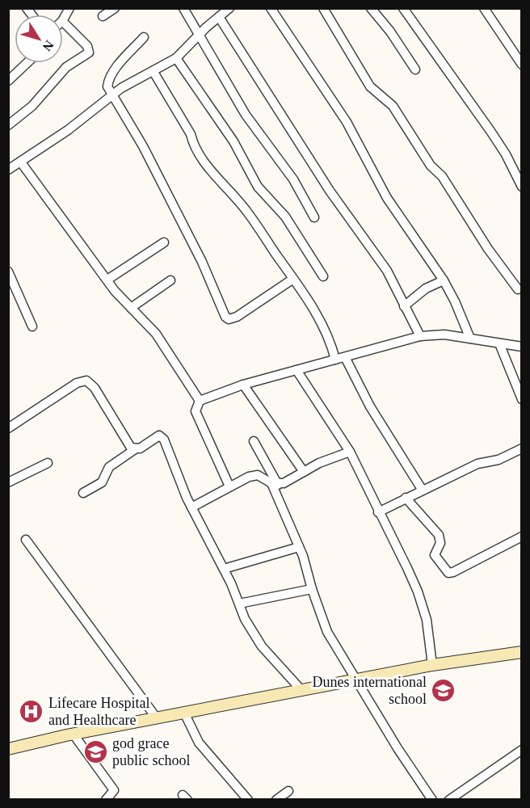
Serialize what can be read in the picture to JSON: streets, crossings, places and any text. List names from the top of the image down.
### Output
{
  "places": {
    "school or university": ["Dunes international school", "god grace public school"],
    "hospital": ["Lifecare Hospital and Healthcare"]
  },
  "north": "bottom right"
}
